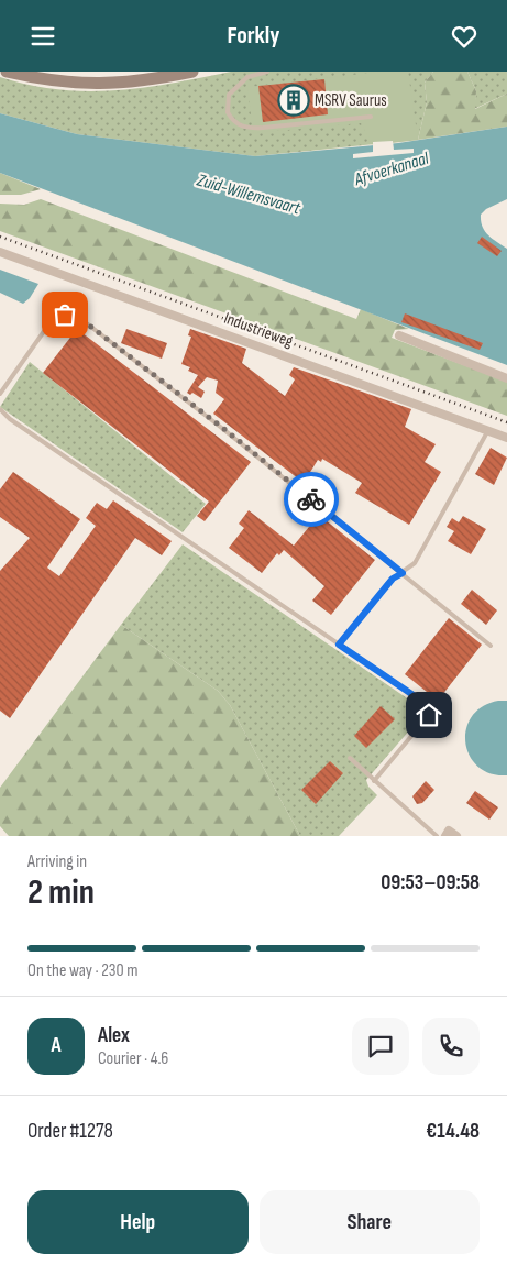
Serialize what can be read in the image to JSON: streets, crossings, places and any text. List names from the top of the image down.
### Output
{
  "streets": {
    "street": ["Industrieweg"]
  },
  "water": ["Afvoerkanaal", "Zuid-Willemsvaart"],
  "places": {
    "building": ["MSRV Saurus"]
  },
  "page": {
    "header": "Forkly",
    "heading": ["2 min", "Arriving in", "09:53–09:58"],
    "panel": [
      "Alex",
      "Courier · 4.6",
      "Order #1278",
      "€14.48"
    ],
    "bar": "On the way · 230 m",
    "round": "A",
    "buttons": ["Help", "Share"]
  }
}
